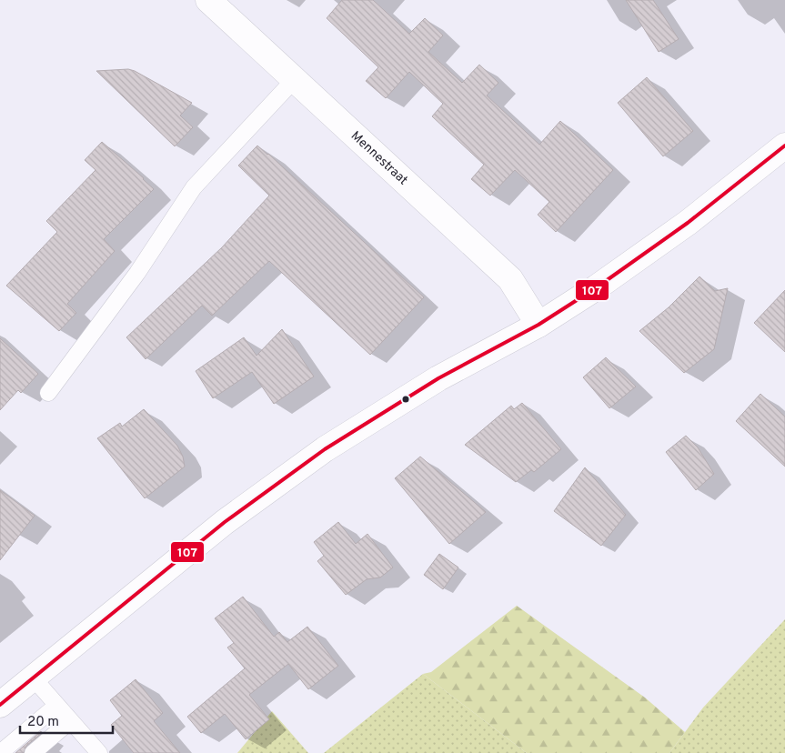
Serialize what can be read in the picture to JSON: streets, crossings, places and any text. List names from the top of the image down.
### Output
{
  "streets": {
    "street": ["Mennestraat"]
  },
  "lines": ["transit line 107"],
  "scale_bar": "20 m"
}
